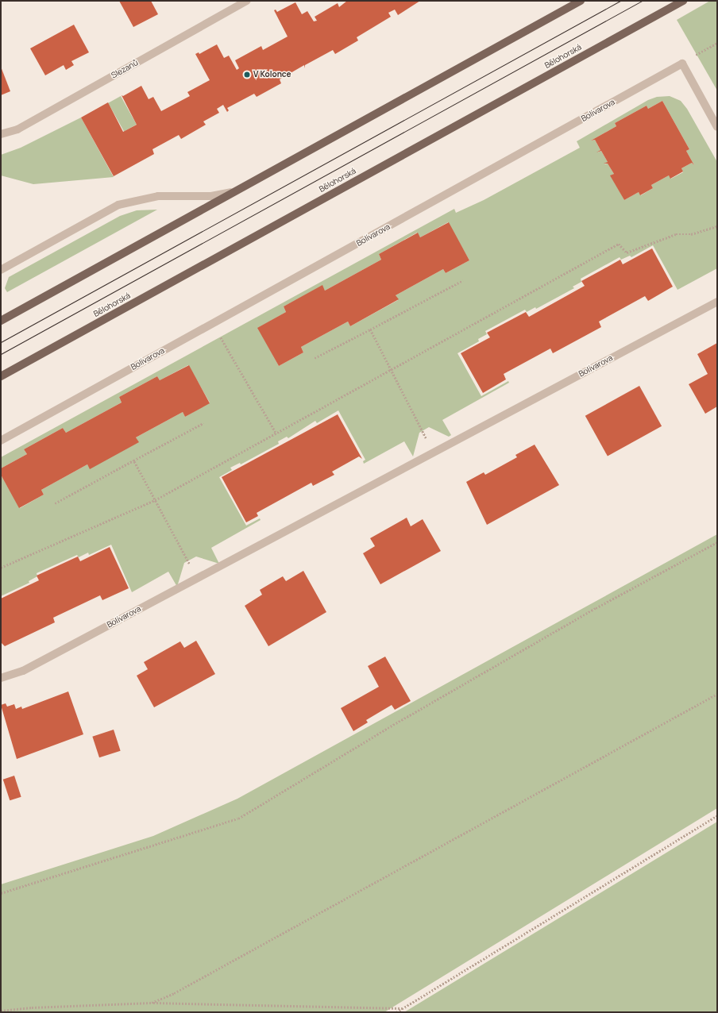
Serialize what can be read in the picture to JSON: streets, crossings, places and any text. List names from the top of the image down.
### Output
{
  "streets": {
    "main road": ["Bělohorská"],
    "street": ["Slezanů", "Bolívarova"]
  },
  "places": ["V Kolonce"]
}
